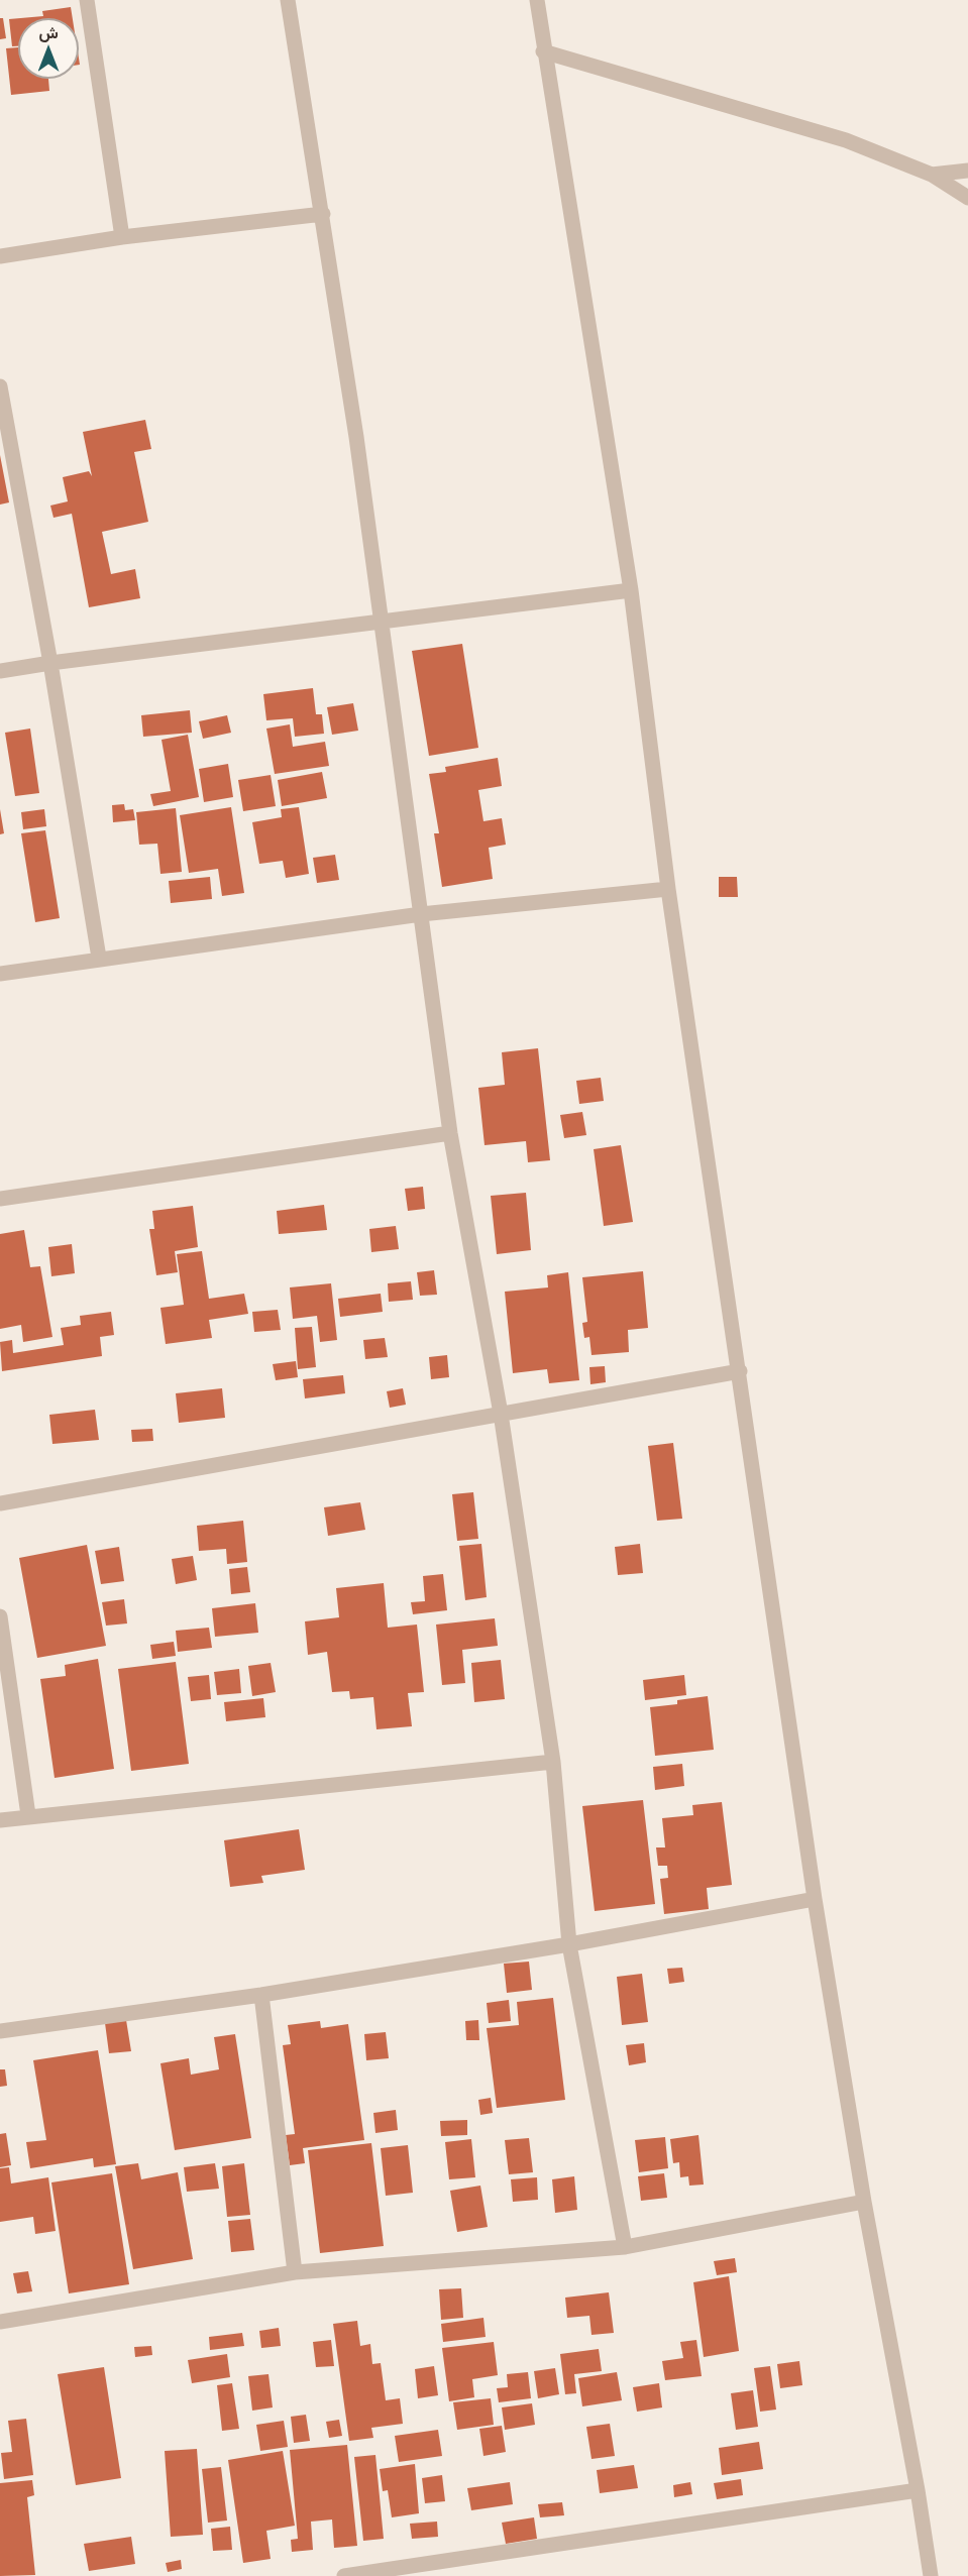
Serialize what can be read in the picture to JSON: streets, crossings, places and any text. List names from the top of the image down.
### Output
{
  "north": "top"
}
